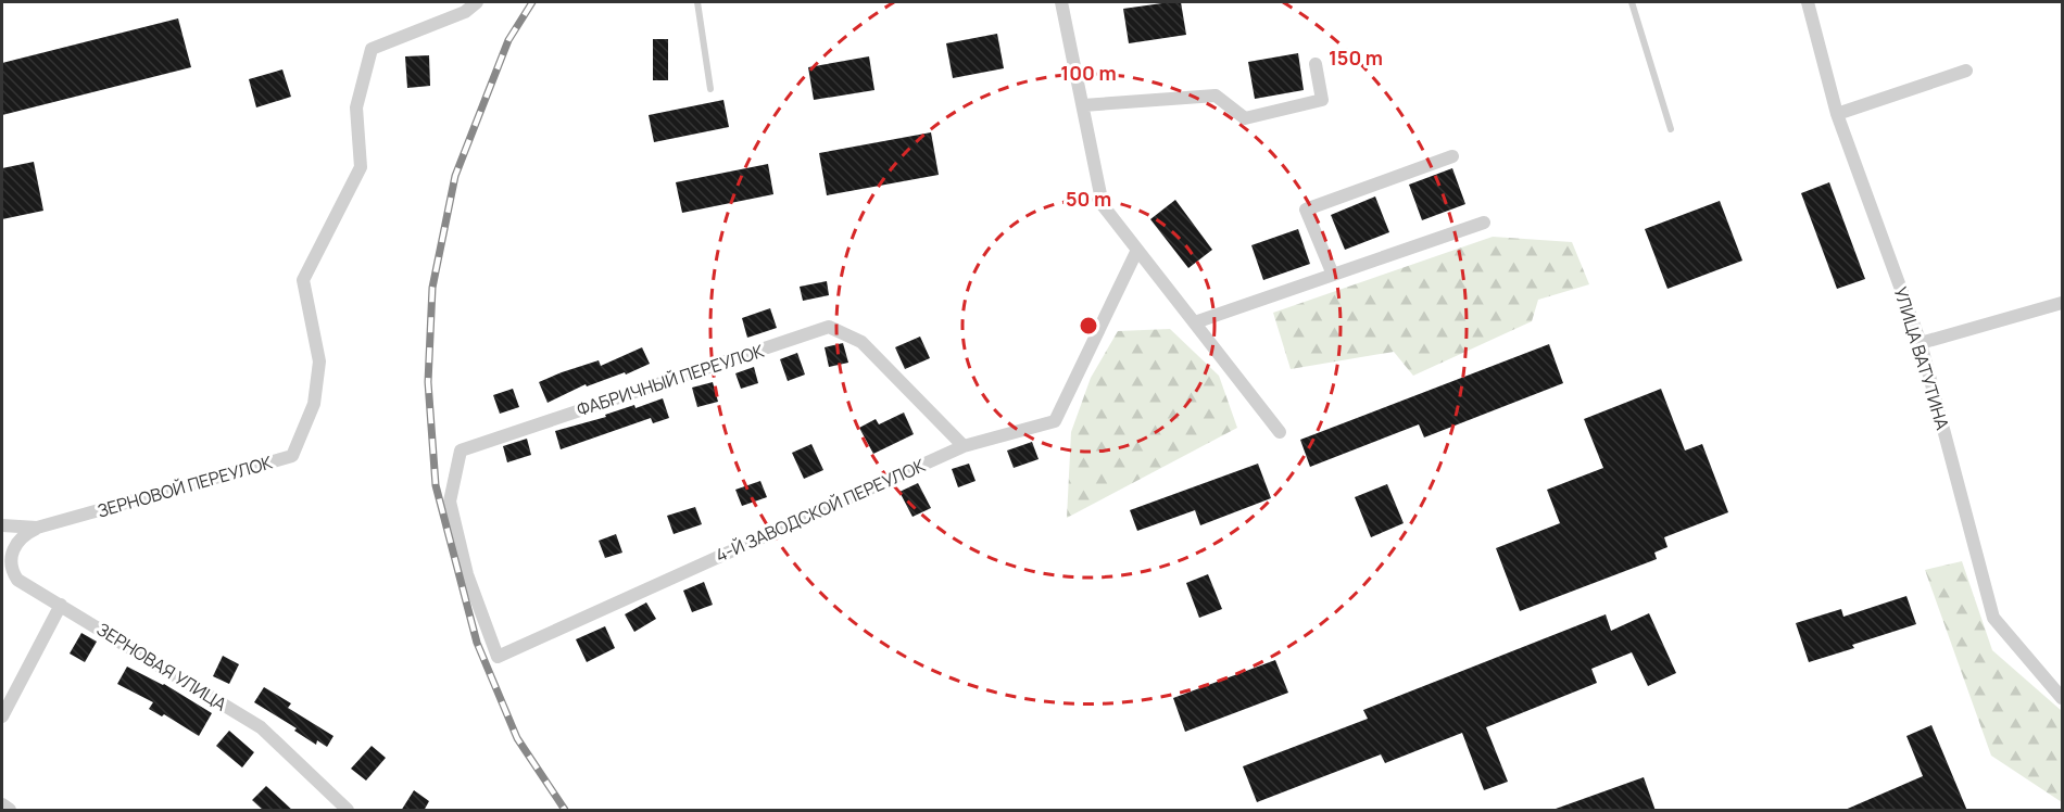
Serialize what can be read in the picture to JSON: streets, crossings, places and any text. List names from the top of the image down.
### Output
{
  "streets": {
    "street": [
      "УЛИЦА ВАТУТИНА",
      "ФАБРИЧНЫЙ ПЕРЕУЛОК",
      "ЗЕРНОВОЙ ПЕРЕУЛОК",
      "4-Й ЗАВОДСКОЙ ПЕРЕУЛОК",
      "ЗЕРНОВАЯ УЛИЦА"
    ]
  },
  "crossings": [
    ["ФАБРИЧНЫЙ ПЕРЕУЛОК", "4-Й ЗАВОДСКОЙ ПЕРЕУЛОК"]
  ],
  "rings": ["150 m", "100 m", "50 m"]
}
